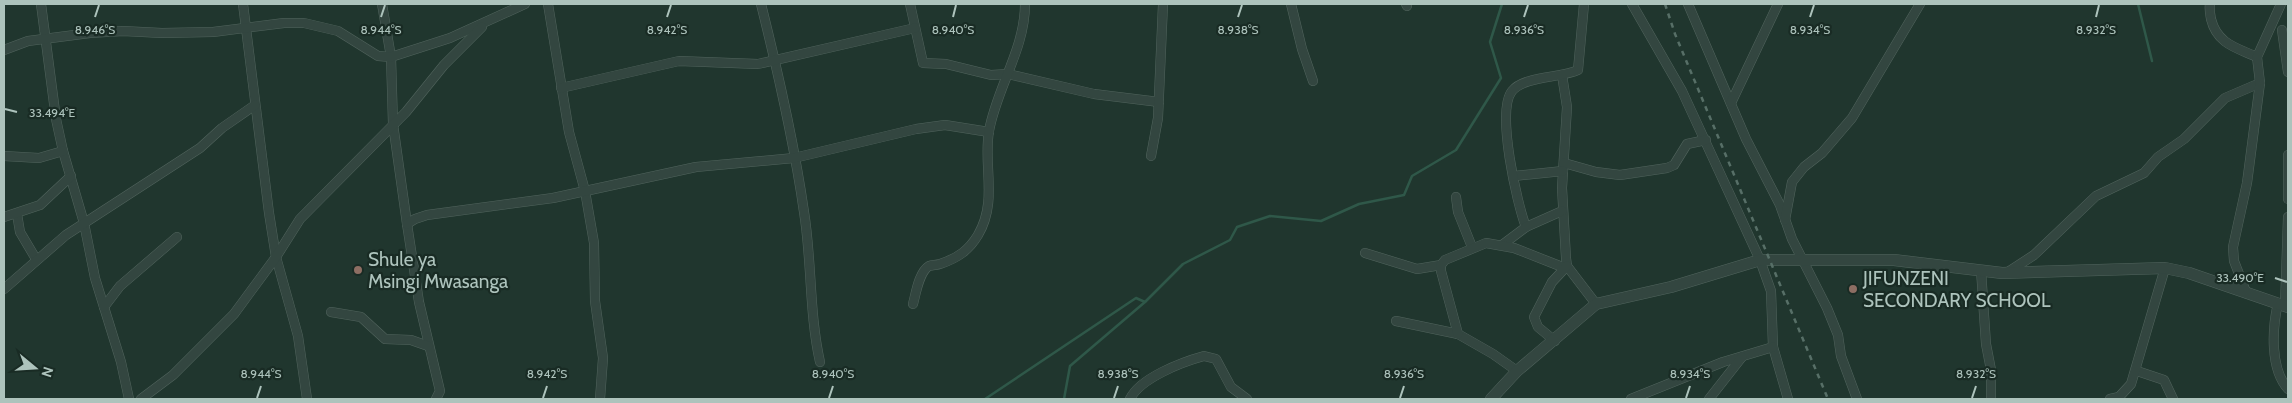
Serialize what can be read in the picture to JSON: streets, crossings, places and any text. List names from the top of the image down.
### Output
{
  "places": ["Shule ya Msingi Mwasanga", "JIFUNZENI SECONDARY SCHOOL"],
  "north": "right",
  "coordinates": [
    "8.946°S",
    "8.944°S",
    "8.942°S",
    "8.940°S",
    "8.938°S",
    "8.936°S",
    "8.934°S",
    "8.932°S",
    "33.494°E",
    "33.490°E"
  ]
}
